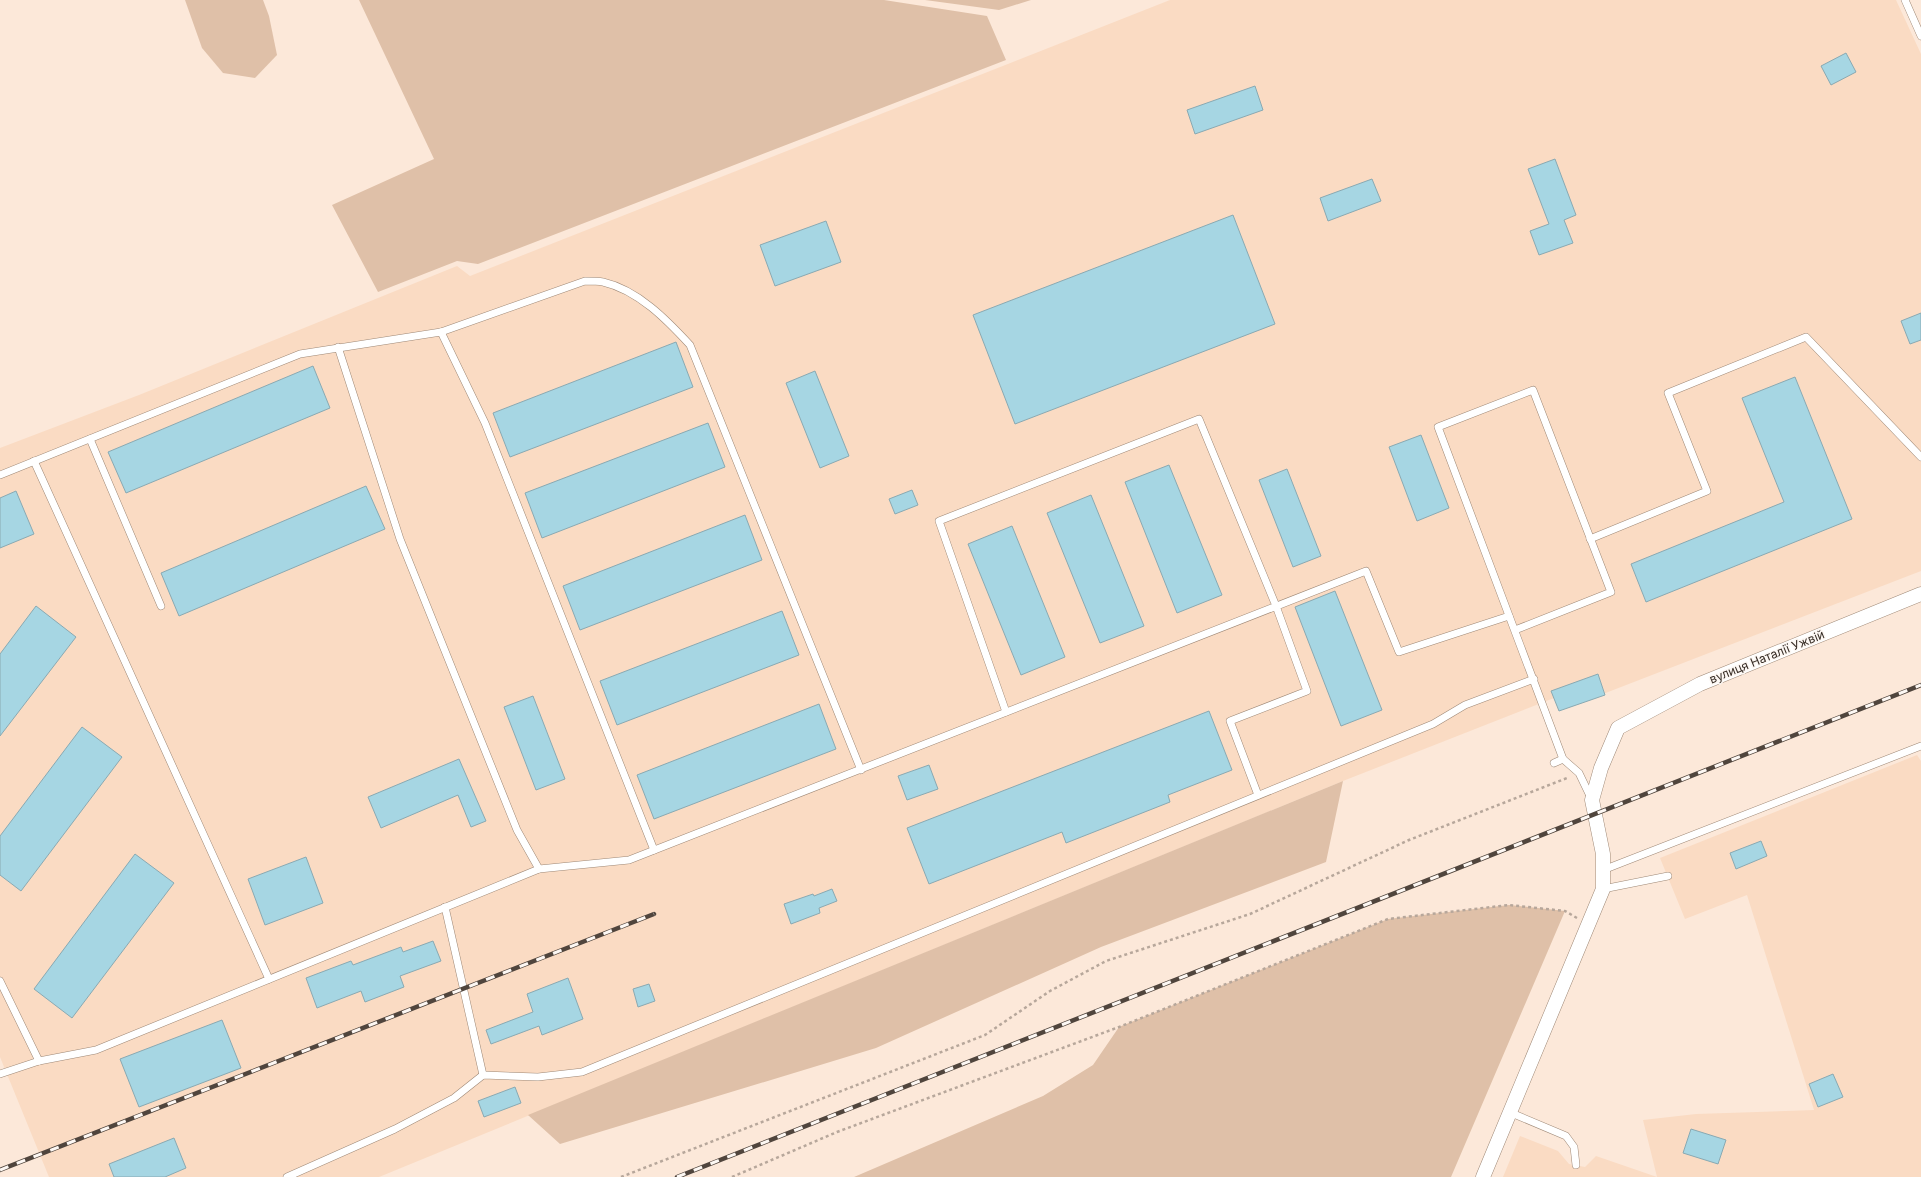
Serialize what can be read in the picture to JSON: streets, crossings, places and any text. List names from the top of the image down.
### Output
{
  "streets": {
    "street": ["вулиця Наталії Ужвій"]
  }
}
